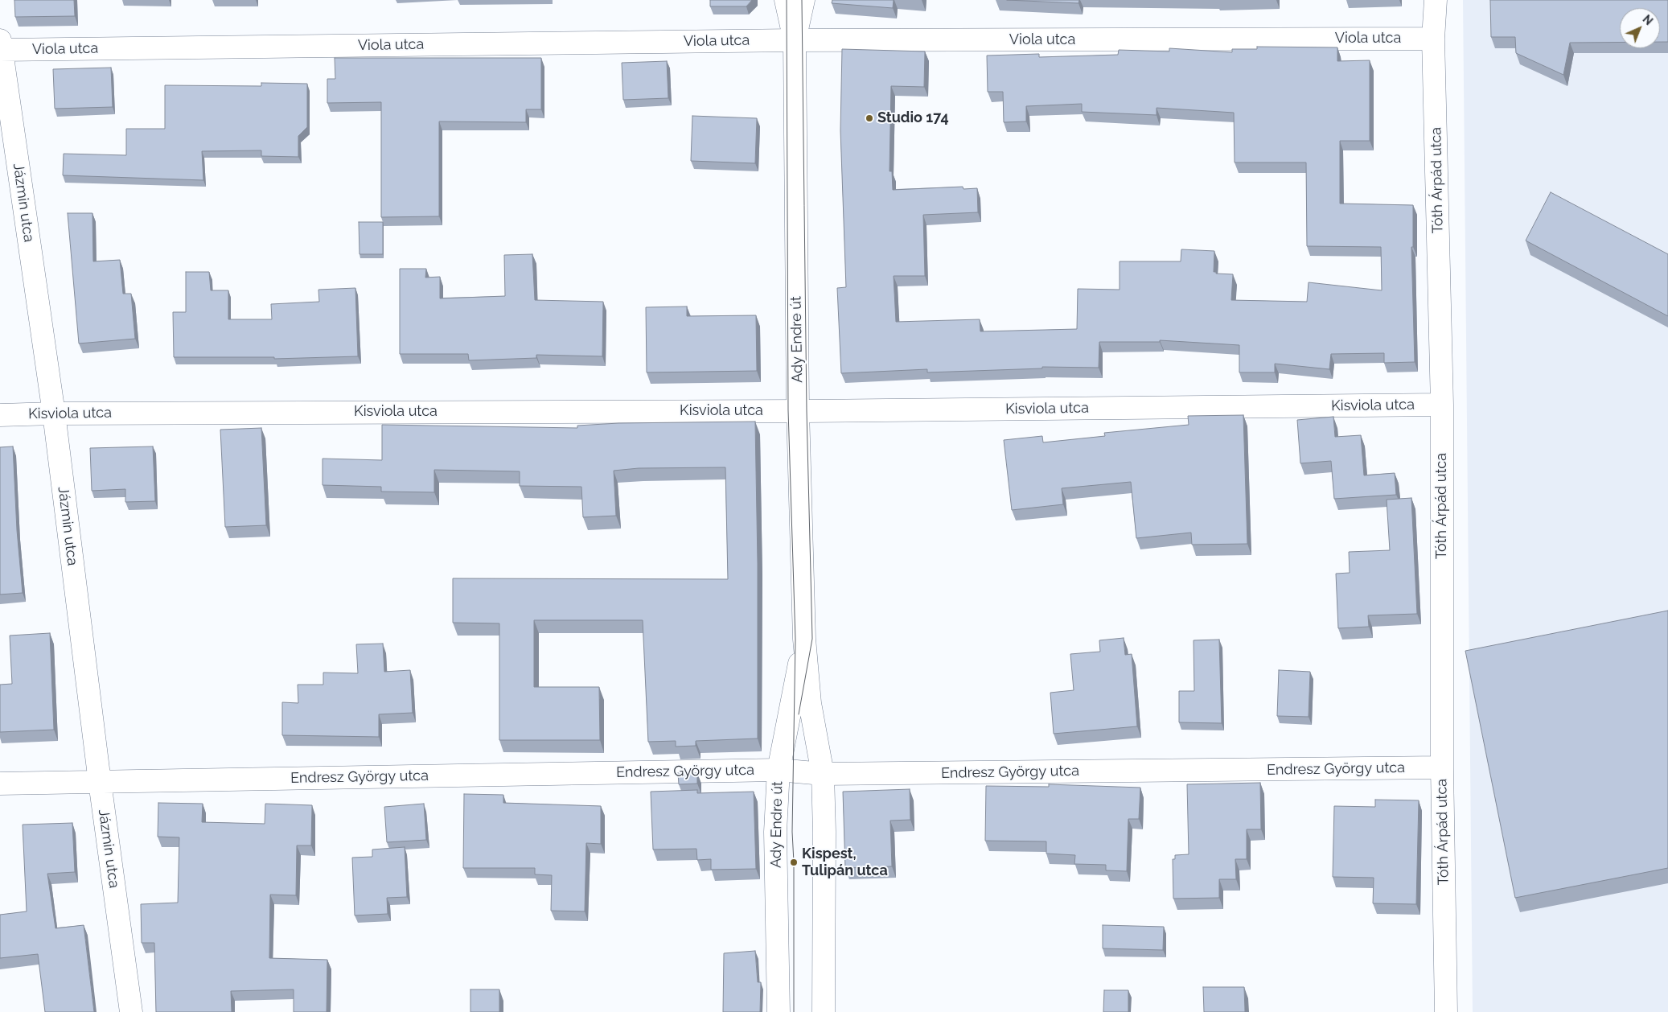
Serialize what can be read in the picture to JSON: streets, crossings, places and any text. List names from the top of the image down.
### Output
{
  "streets": {
    "street": [
      "Viola utca",
      "Tóth Árpád utca",
      "Jázmin utca",
      "Ady Endre út",
      "Kisviola utca",
      "Endresz György utca"
    ]
  },
  "crossings": [
    ["Viola utca", "Tóth Árpád utca"],
    ["Viola utca", "Jázmin utca"],
    ["Viola utca", "Ady Endre út"],
    ["Tóth Árpád utca", "Kisviola utca"],
    ["Tóth Árpád utca", "Endresz György utca"],
    ["Jázmin utca", "Kisviola utca"],
    ["Jázmin utca", "Endresz György utca"],
    ["Ady Endre út", "Kisviola utca"],
    ["Ady Endre út", "Endresz György utca"]
  ],
  "places": ["Studio 174", "Kispest, Tulipán utca"],
  "north": "top right"
}
